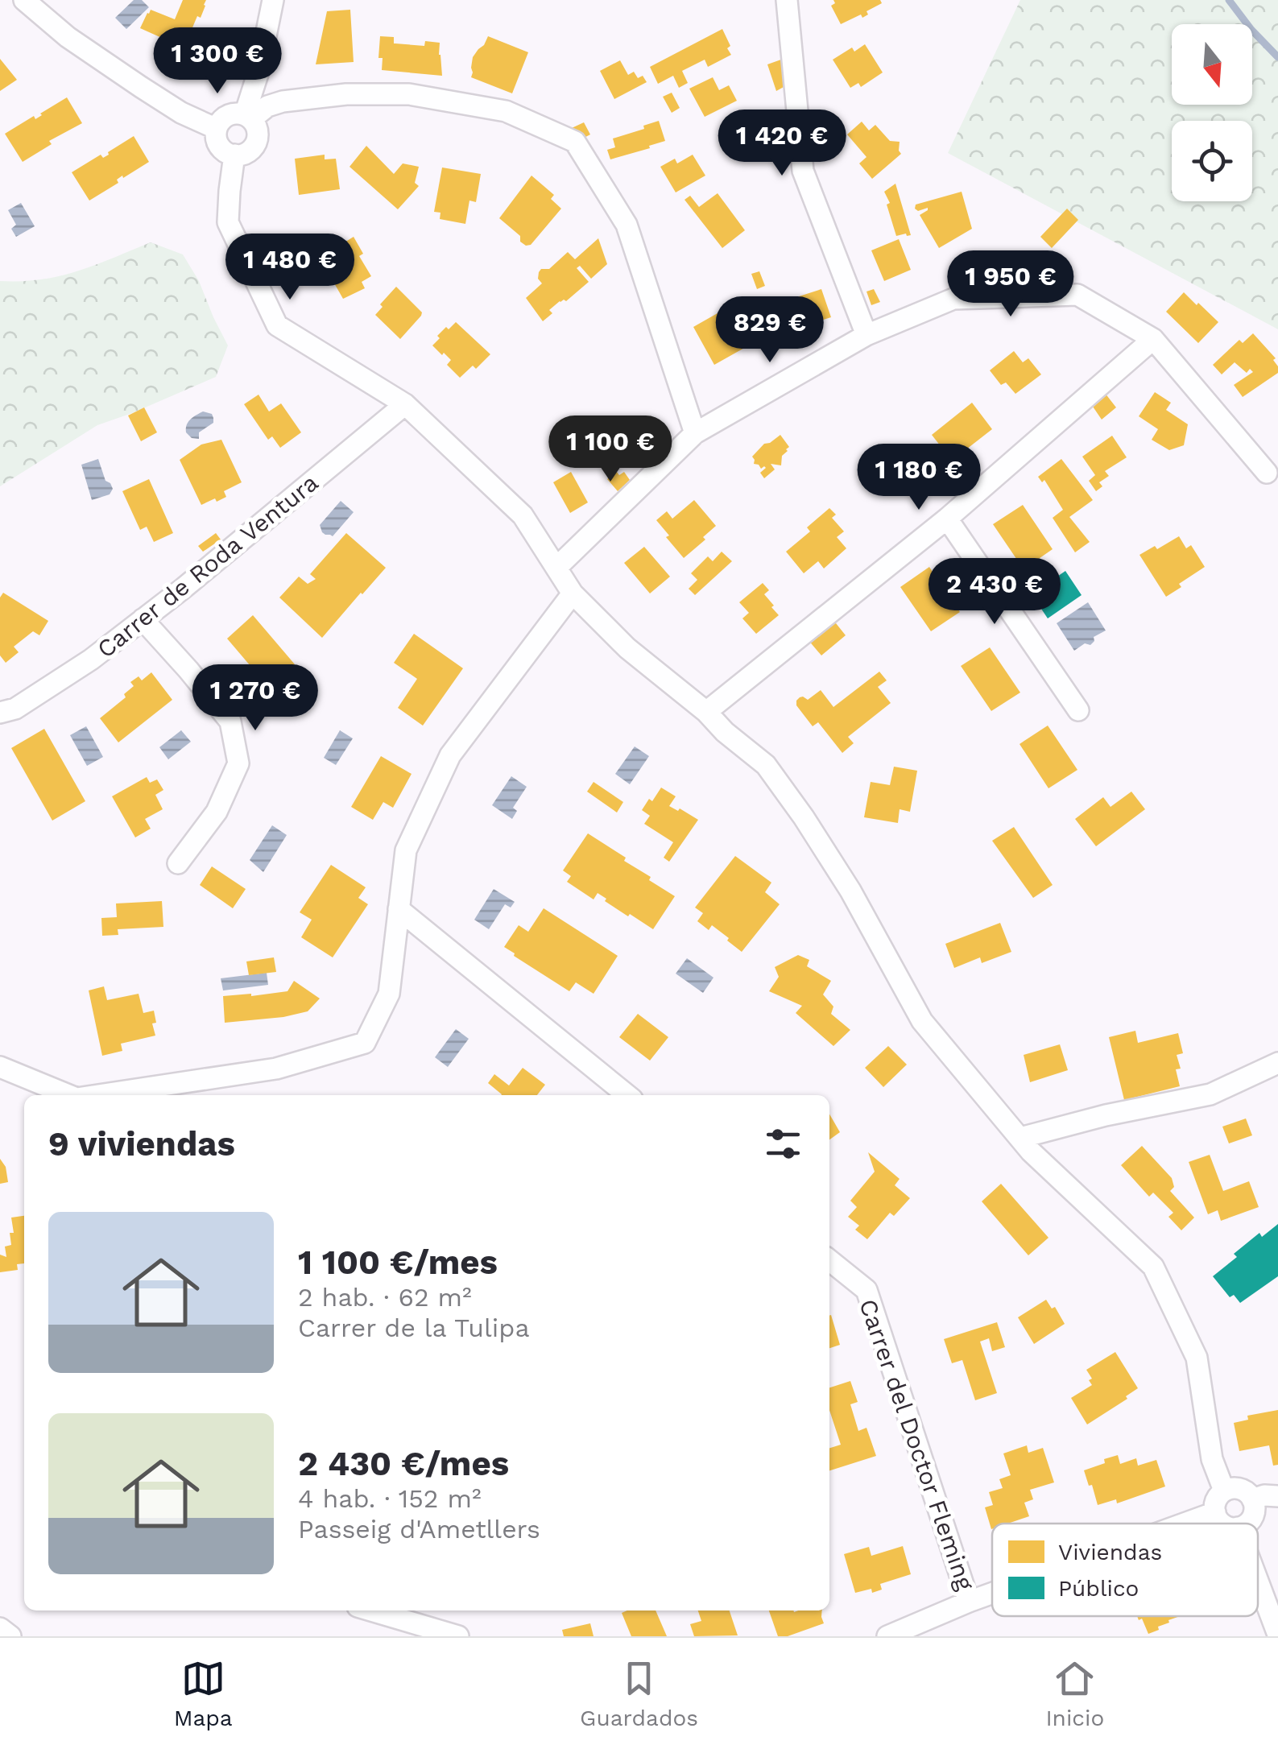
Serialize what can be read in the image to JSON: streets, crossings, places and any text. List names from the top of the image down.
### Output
{
  "streets": {
    "street": ["Carrer de Roda Ventura", "Carrer del Doctor Fleming"]
  },
  "legend": ["Viviendas", "Público"],
  "north": "bottom",
  "page": {
    "price": [
      "1 300 €",
      "1 420 €",
      "1 480 €",
      "1 950 €",
      "829 €",
      "1 100 €",
      "1 180 €",
      "2 430 €",
      "1 270 €"
    ],
    "heading": "9 viviendas",
    "list": [
      {
        "name": "1 100 €/mes",
        "note": "2 hab. · 62 m² · Carrer de la Tulipa"
      },
      {
        "name": "2 430 €/mes",
        "note": "4 hab. · 152 m² · Passeig d'Ametllers"
      }
    ],
    "tabs": ["Mapa", "Guardados", "Inicio"]
  }
}
